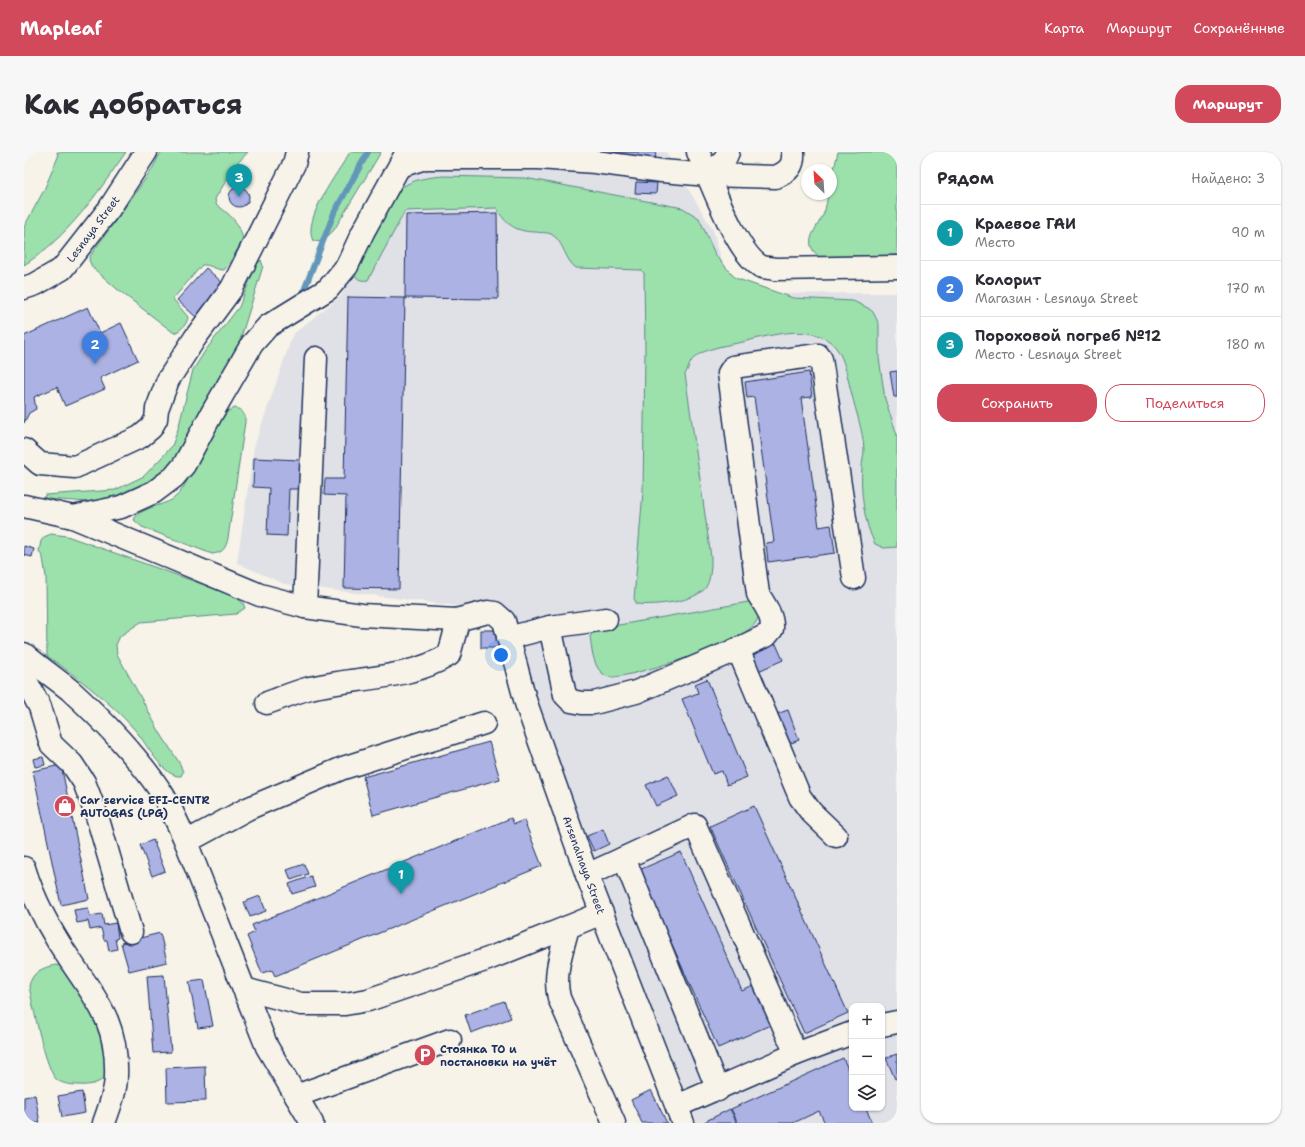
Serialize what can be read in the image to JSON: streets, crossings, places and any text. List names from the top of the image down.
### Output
{
  "streets": {
    "street": ["Lesnaya Street", "Arsenalnaya Street"]
  },
  "places": {
    "shop": ["Car service EFI-CENTR AUTOGAS (LPG)"],
    "parking": ["Стоянка ТО и постановки на учёт"]
  },
  "north": "top left",
  "page": {
    "header": "Mapleaf",
    "nav": ["Карта", "Маршрут", "Сохранённые"],
    "title": "Как добраться",
    "buttons": [
      "Маршрут",
      ["Сохранить", "Поделиться"]
    ],
    "heading": ["Рядом", "Найдено: 3"],
    "pins": ["3", "2", "1"],
    "list": [
      {
        "mark": "1",
        "name": "Краевое ГАИ",
        "note": "Место",
        "value": "90 m"
      },
      {
        "mark": "2",
        "name": "Колорит",
        "note": "Магазин · Lesnaya Street",
        "value": "170 m"
      },
      {
        "mark": "3",
        "name": "Пороховой погреб №12",
        "note": "Место · Lesnaya Street",
        "value": "180 m"
      }
    ],
    "map_buttons": ["+", "−"]
  }
}
